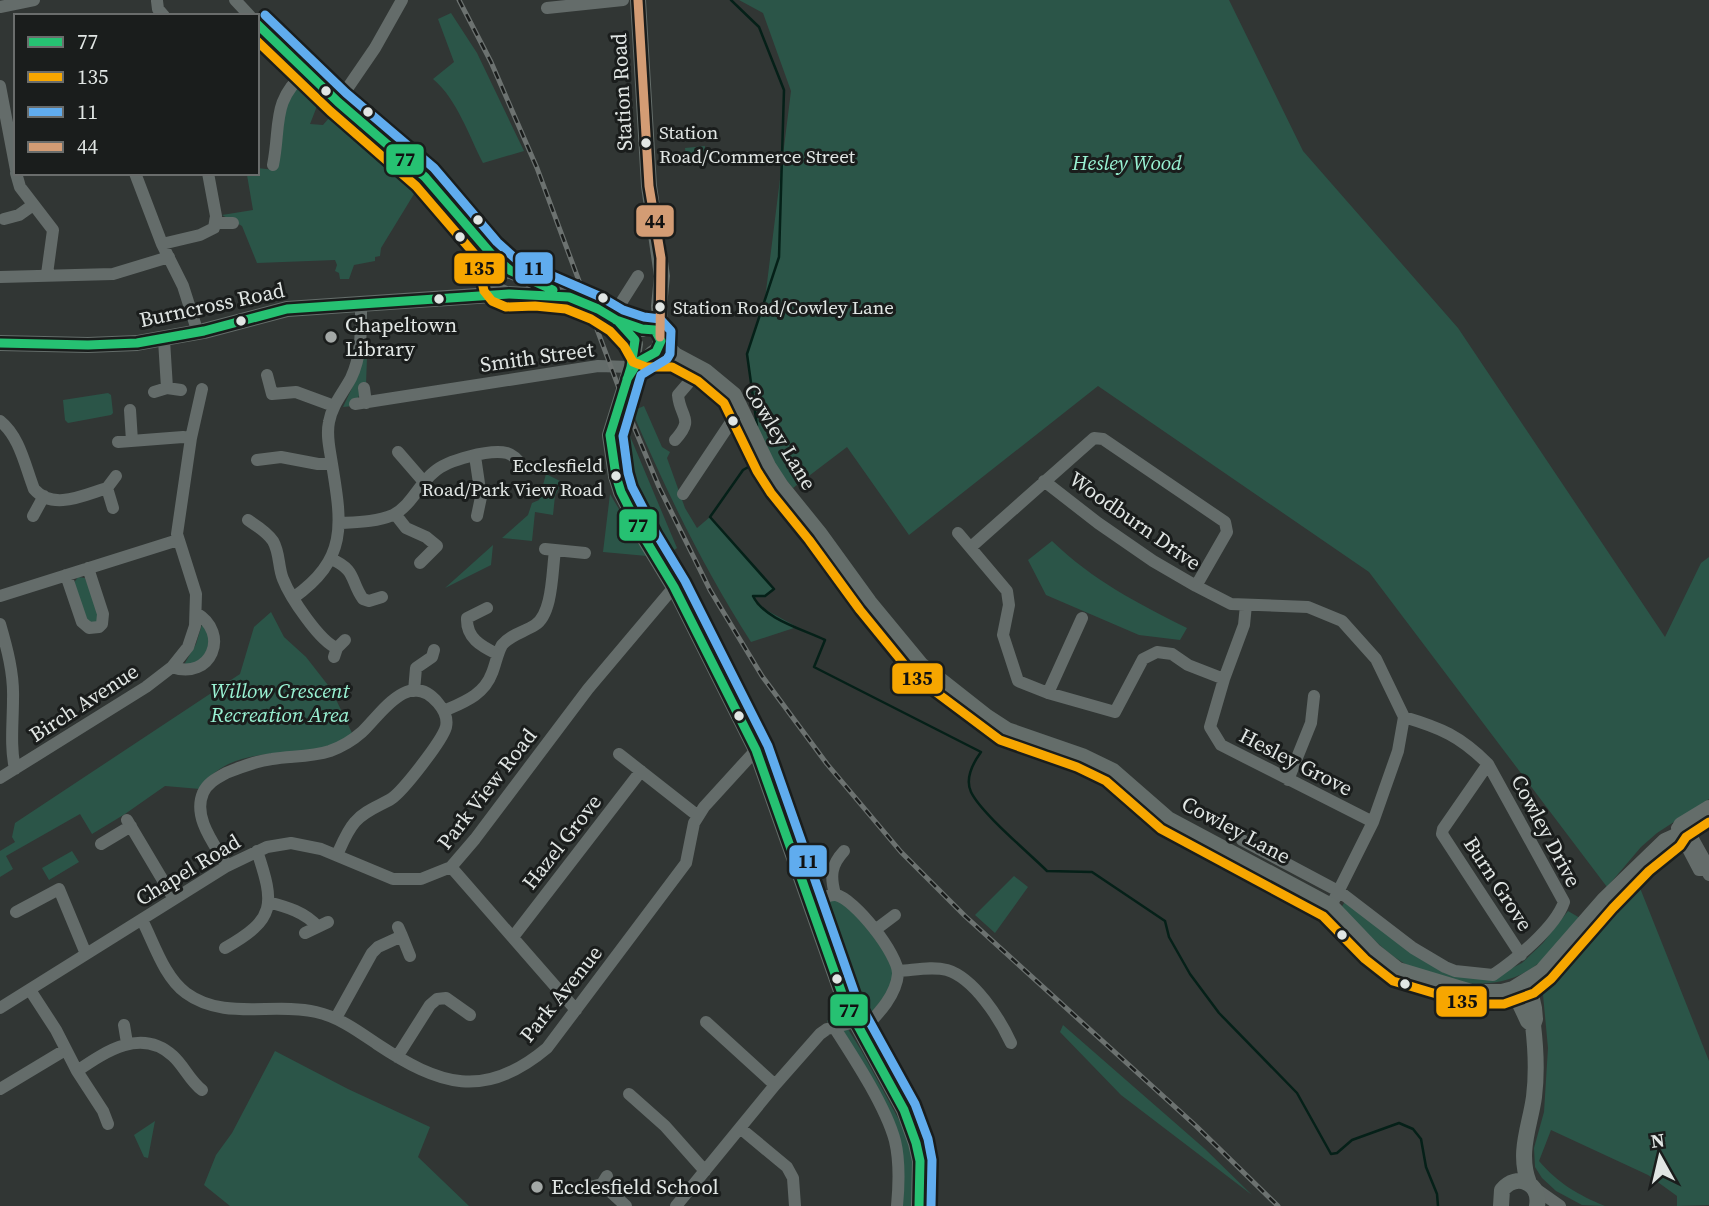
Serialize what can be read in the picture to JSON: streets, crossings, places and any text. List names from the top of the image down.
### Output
{
  "streets": {
    "main road": ["Station Road", "Burncross Road", "Cowley Lane"],
    "street": [
      "Smith Street",
      "Woodburn Drive",
      "Birch Avenue",
      "Hesley Grove",
      "Park View Road",
      "Cowley Drive",
      "Hazel Grove",
      "Chapel Road",
      "Burn Grove",
      "Park Avenue"
    ]
  },
  "crossings": [
    ["Station Road", "Cowley Lane"],
    ["Cowley Lane", "Cowley Drive"],
    ["Woodburn Drive", "Hesley Grove"],
    ["Woodburn Drive", "Cowley Drive"],
    ["Park View Road", "Hazel Grove"],
    ["Park View Road", "Chapel Road"],
    ["Park View Road", "Park Avenue"],
    ["Cowley Drive", "Burn Grove"],
    ["Chapel Road", "Park Avenue"]
  ],
  "parks": ["Hesley Wood", "Willow Crescent Recreation Area"],
  "places": [
    "Station Road/Commerce Street",
    "Station Road/Cowley Lane",
    "Chapeltown Library",
    "Ecclesfield Road/Park View Road",
    "Ecclesfield School"
  ],
  "lines": [
    "transit line 44",
    "transit line 11",
    "transit line 77",
    "transit line 135"
  ],
  "legend": [
    "77",
    "135",
    "11",
    "44"
  ],
  "north": "top"
}
